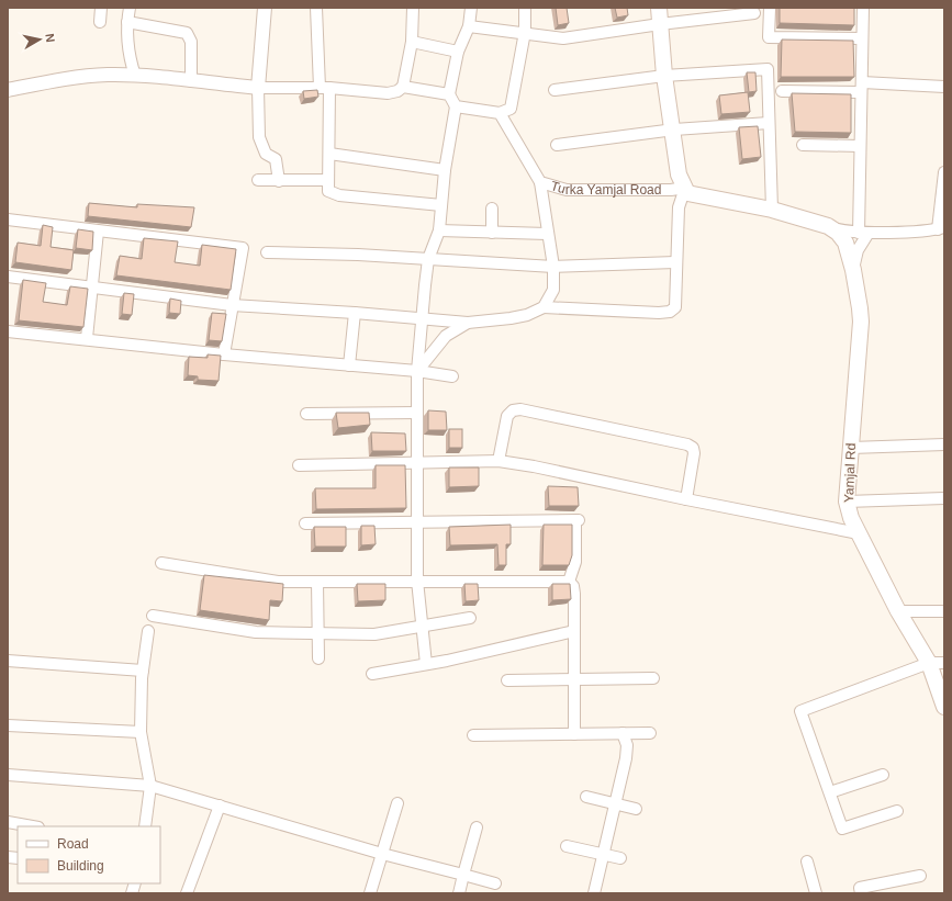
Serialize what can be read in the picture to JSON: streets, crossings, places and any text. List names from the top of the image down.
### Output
{
  "streets": {
    "main road": ["Yamjal Rd"],
    "street": ["Turka Yamjal Road"]
  },
  "legend": ["Road", "Building"],
  "north": "right"
}
